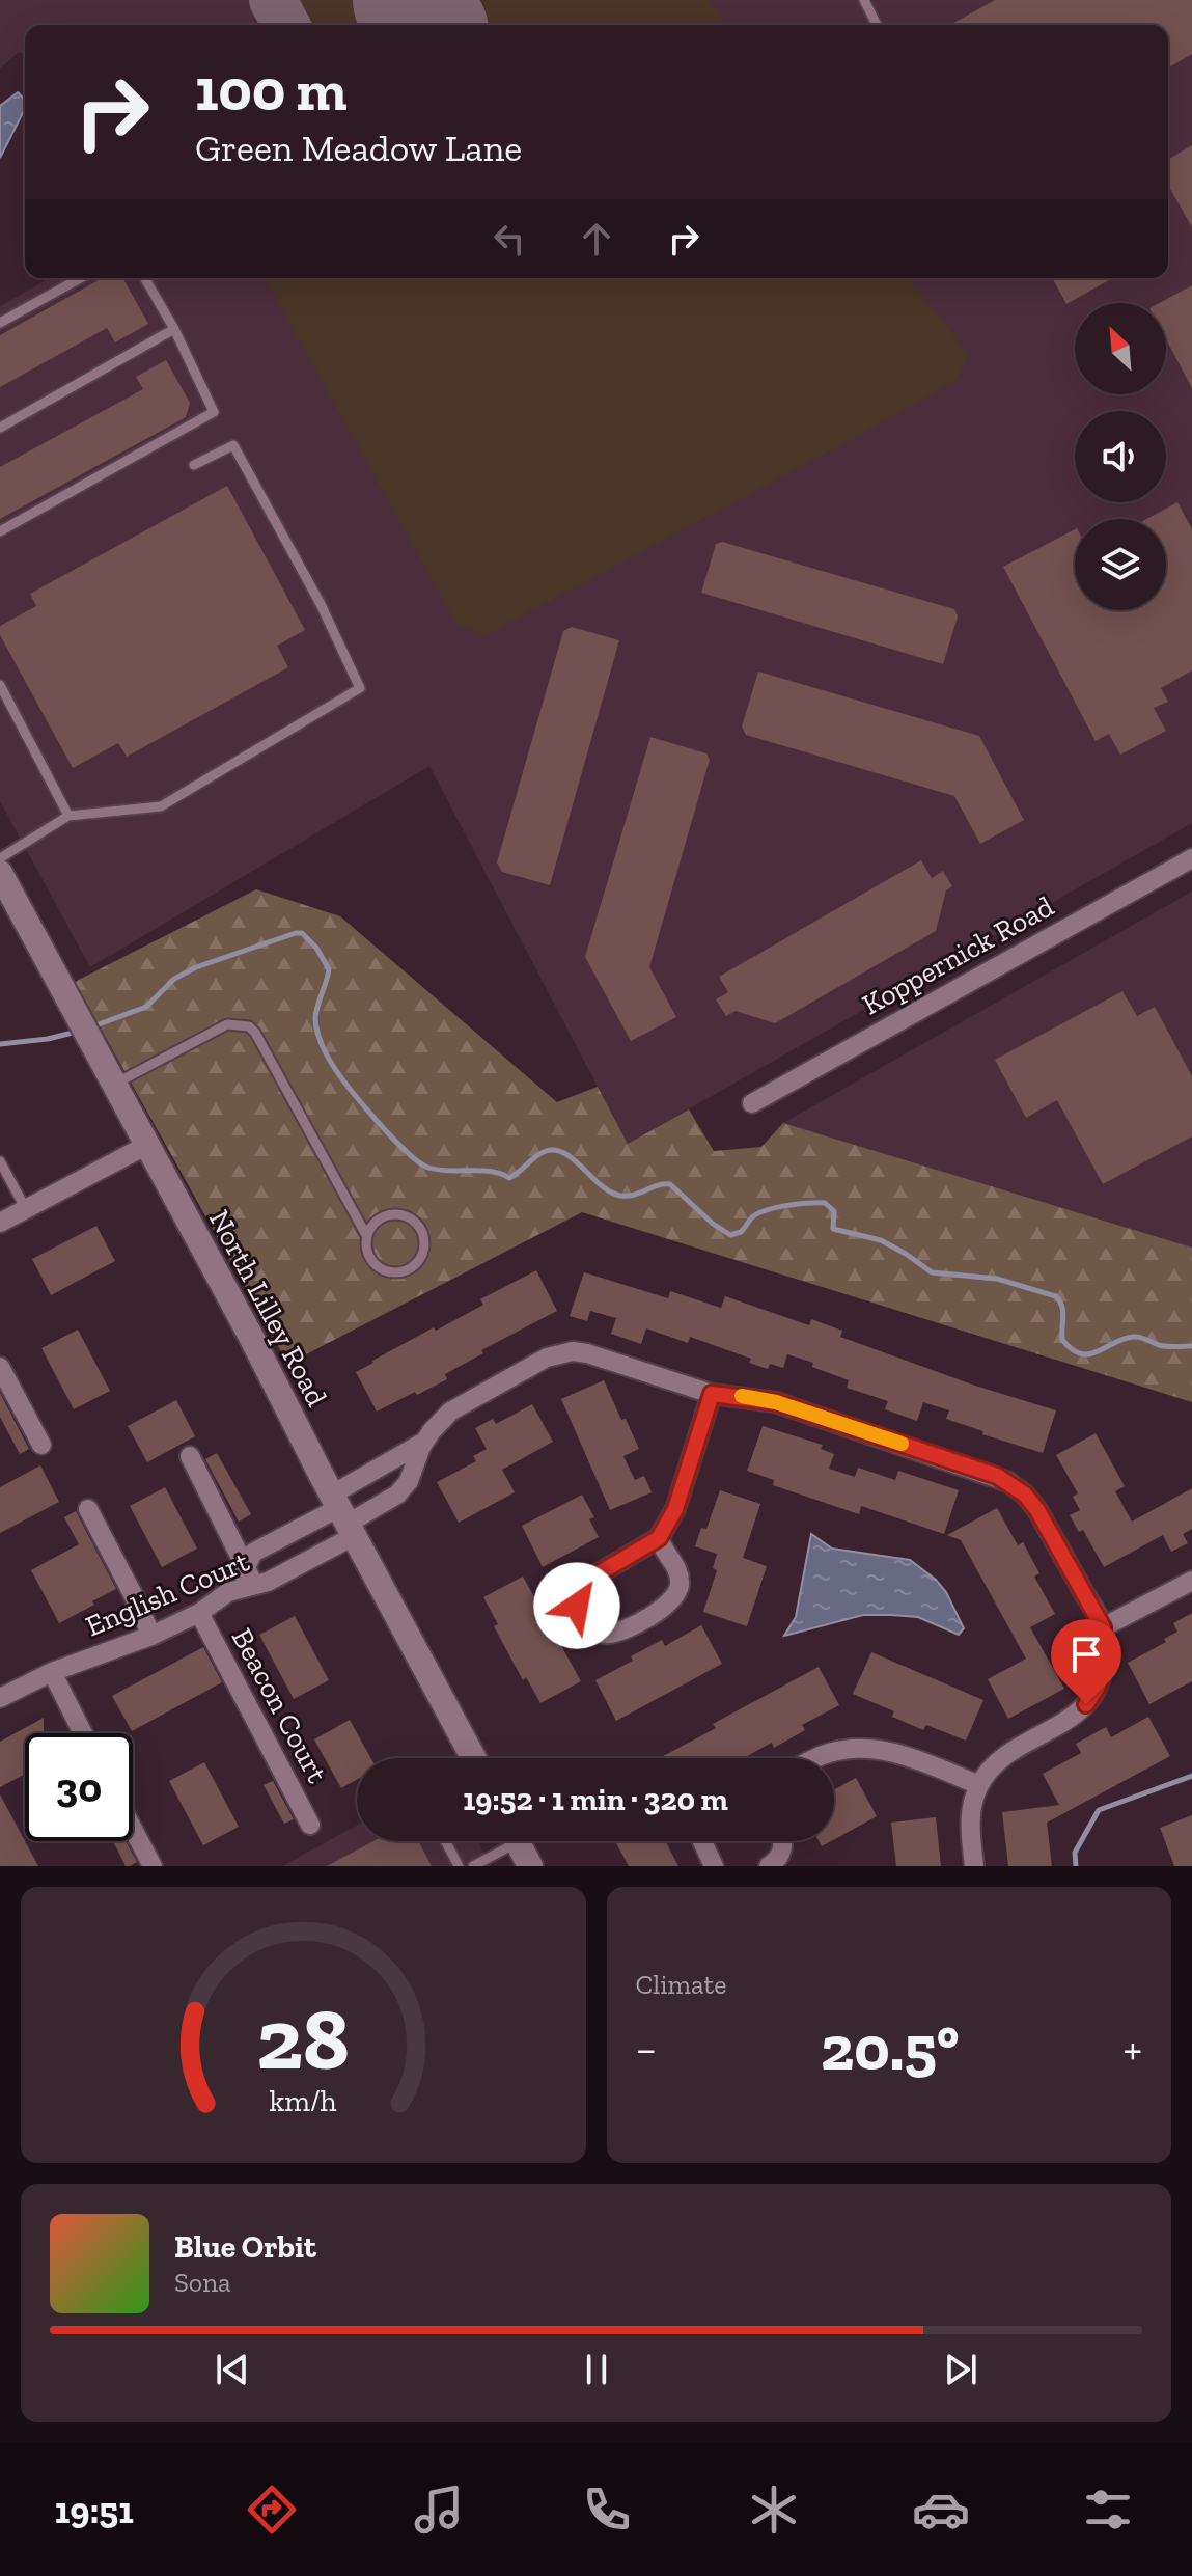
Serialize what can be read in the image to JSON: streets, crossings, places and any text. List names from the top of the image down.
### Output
{
  "streets": {
    "street": [
      "Koppernick Road",
      "North Lilley Road",
      "English Court",
      "Beacon Court"
    ]
  },
  "crossings": [
    ["North Lilley Road", "English Court"],
    ["English Court", "Beacon Court"]
  ],
  "north": "top left",
  "page": {
    "turn": ["100 m", "Green Meadow Lane"],
    "limit": "30",
    "trip": "19:52 · 1 min · 320 m",
    "tile": "Climate",
    "heat": ["−", "20.5°", "+"],
    "song": ["Blue Orbit", "Sona"],
    "tabs": "19:51",
    "gauge": ["28", "km/h"]
  }
}
